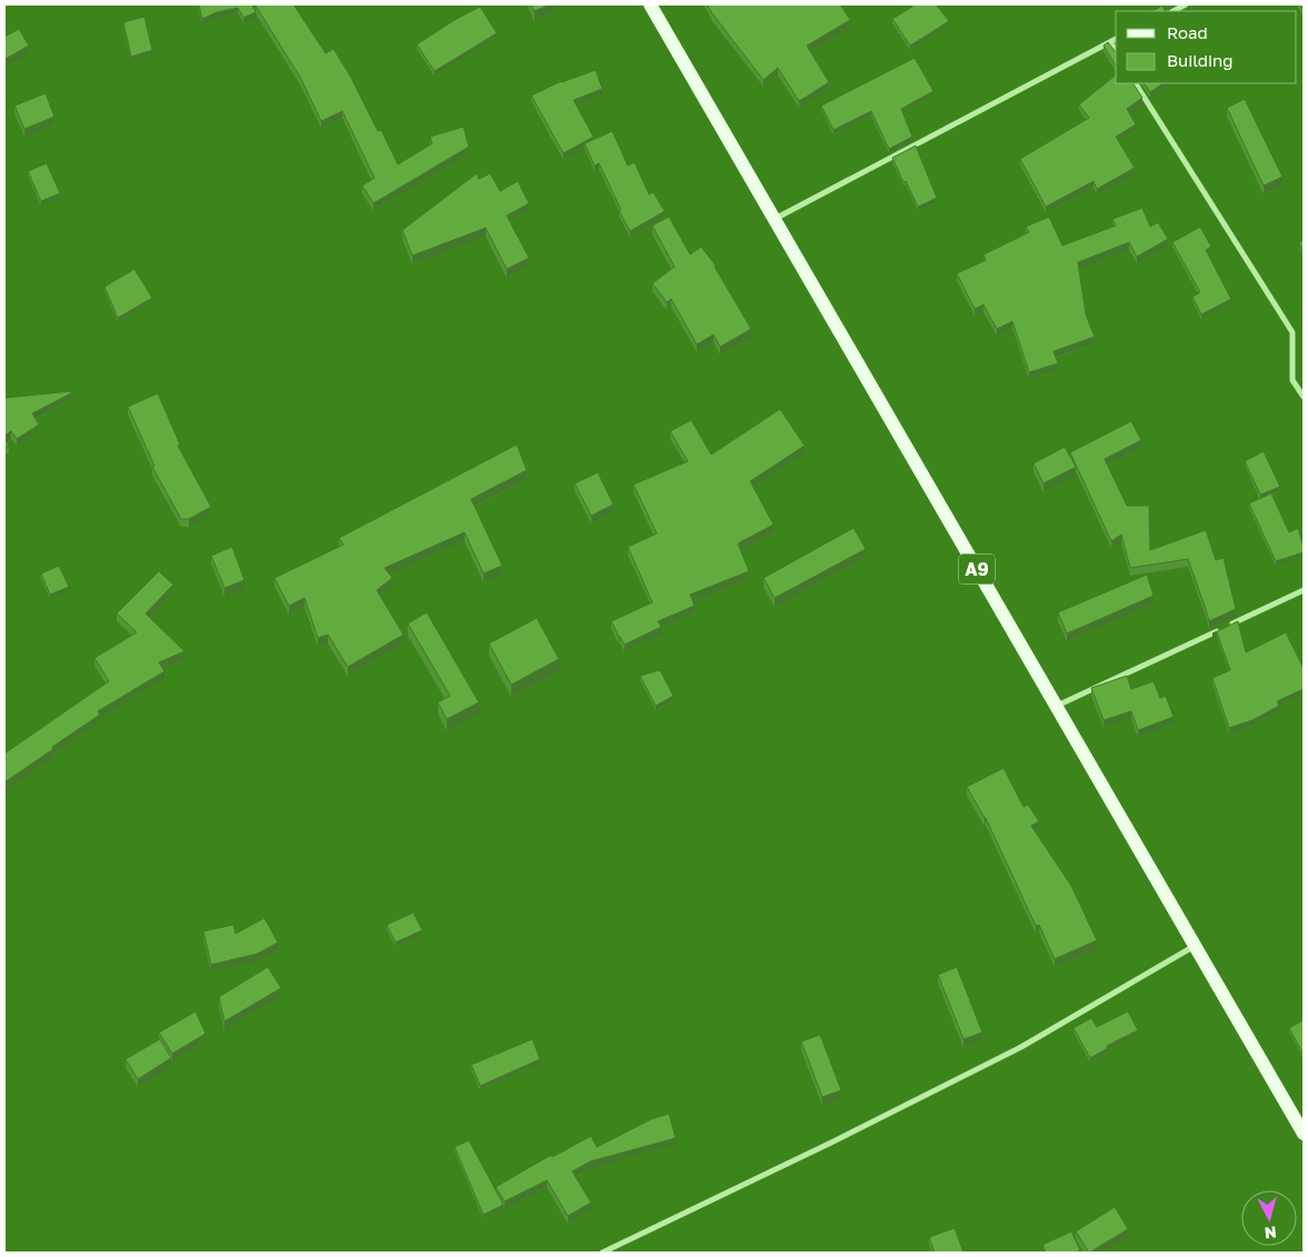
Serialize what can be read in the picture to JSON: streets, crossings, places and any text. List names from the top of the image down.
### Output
{
  "streets": {
    "main road": ["A9"]
  },
  "legend": ["Road", "Building"],
  "north": "bottom"
}
